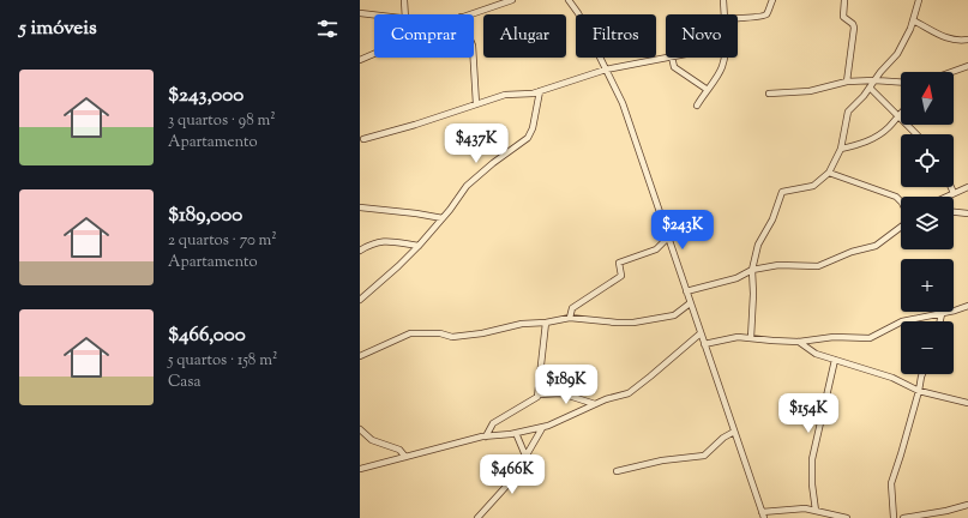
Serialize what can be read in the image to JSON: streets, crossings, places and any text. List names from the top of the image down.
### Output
{
  "north": "top",
  "page": {
    "heading": "5 imóveis",
    "chip": [
      "Comprar",
      "Alugar",
      "Filtros",
      "Novo"
    ],
    "list": [
      {
        "name": "$243,000",
        "note": "3 quartos · 98 m² · Apartamento"
      },
      {
        "name": "$189,000",
        "note": "2 quartos · 70 m² · Apartamento"
      },
      {
        "name": "$466,000",
        "note": "5 quartos · 158 m² · Casa"
      }
    ],
    "map_buttons": ["+", "−"],
    "price": [
      "$437K",
      "$243K",
      "$189K",
      "$154K",
      "$466K"
    ]
  }
}
